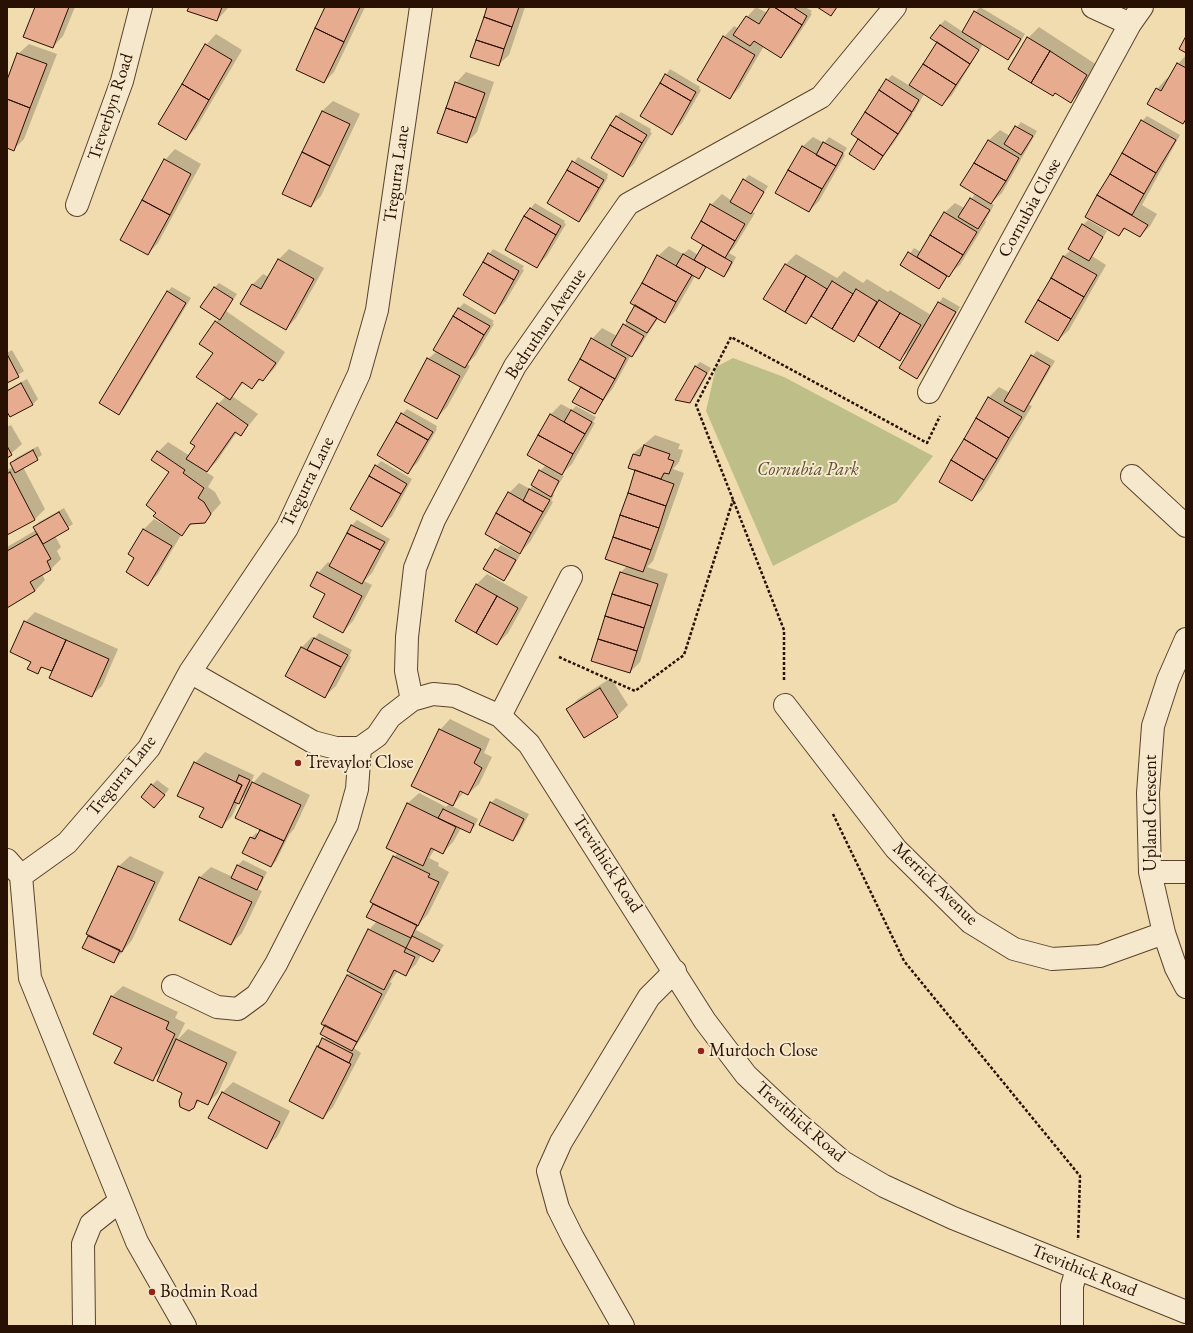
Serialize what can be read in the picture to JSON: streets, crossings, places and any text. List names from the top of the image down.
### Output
{
  "streets": {
    "street": [
      "Treverbyn Road",
      "Tregurra Lane",
      "Cornubia Close",
      "Bedruthan Avenue",
      "Upland Crescent",
      "Trevithick Road",
      "Merrick Avenue"
    ]
  },
  "crossings": [
    ["Bedruthan Avenue", "Trevithick Road"],
    ["Upland Crescent", "Merrick Avenue"]
  ],
  "parks": ["Cornubia Park"],
  "places": ["Trevaylor Close", "Murdoch Close", "Bodmin Road"]
}
